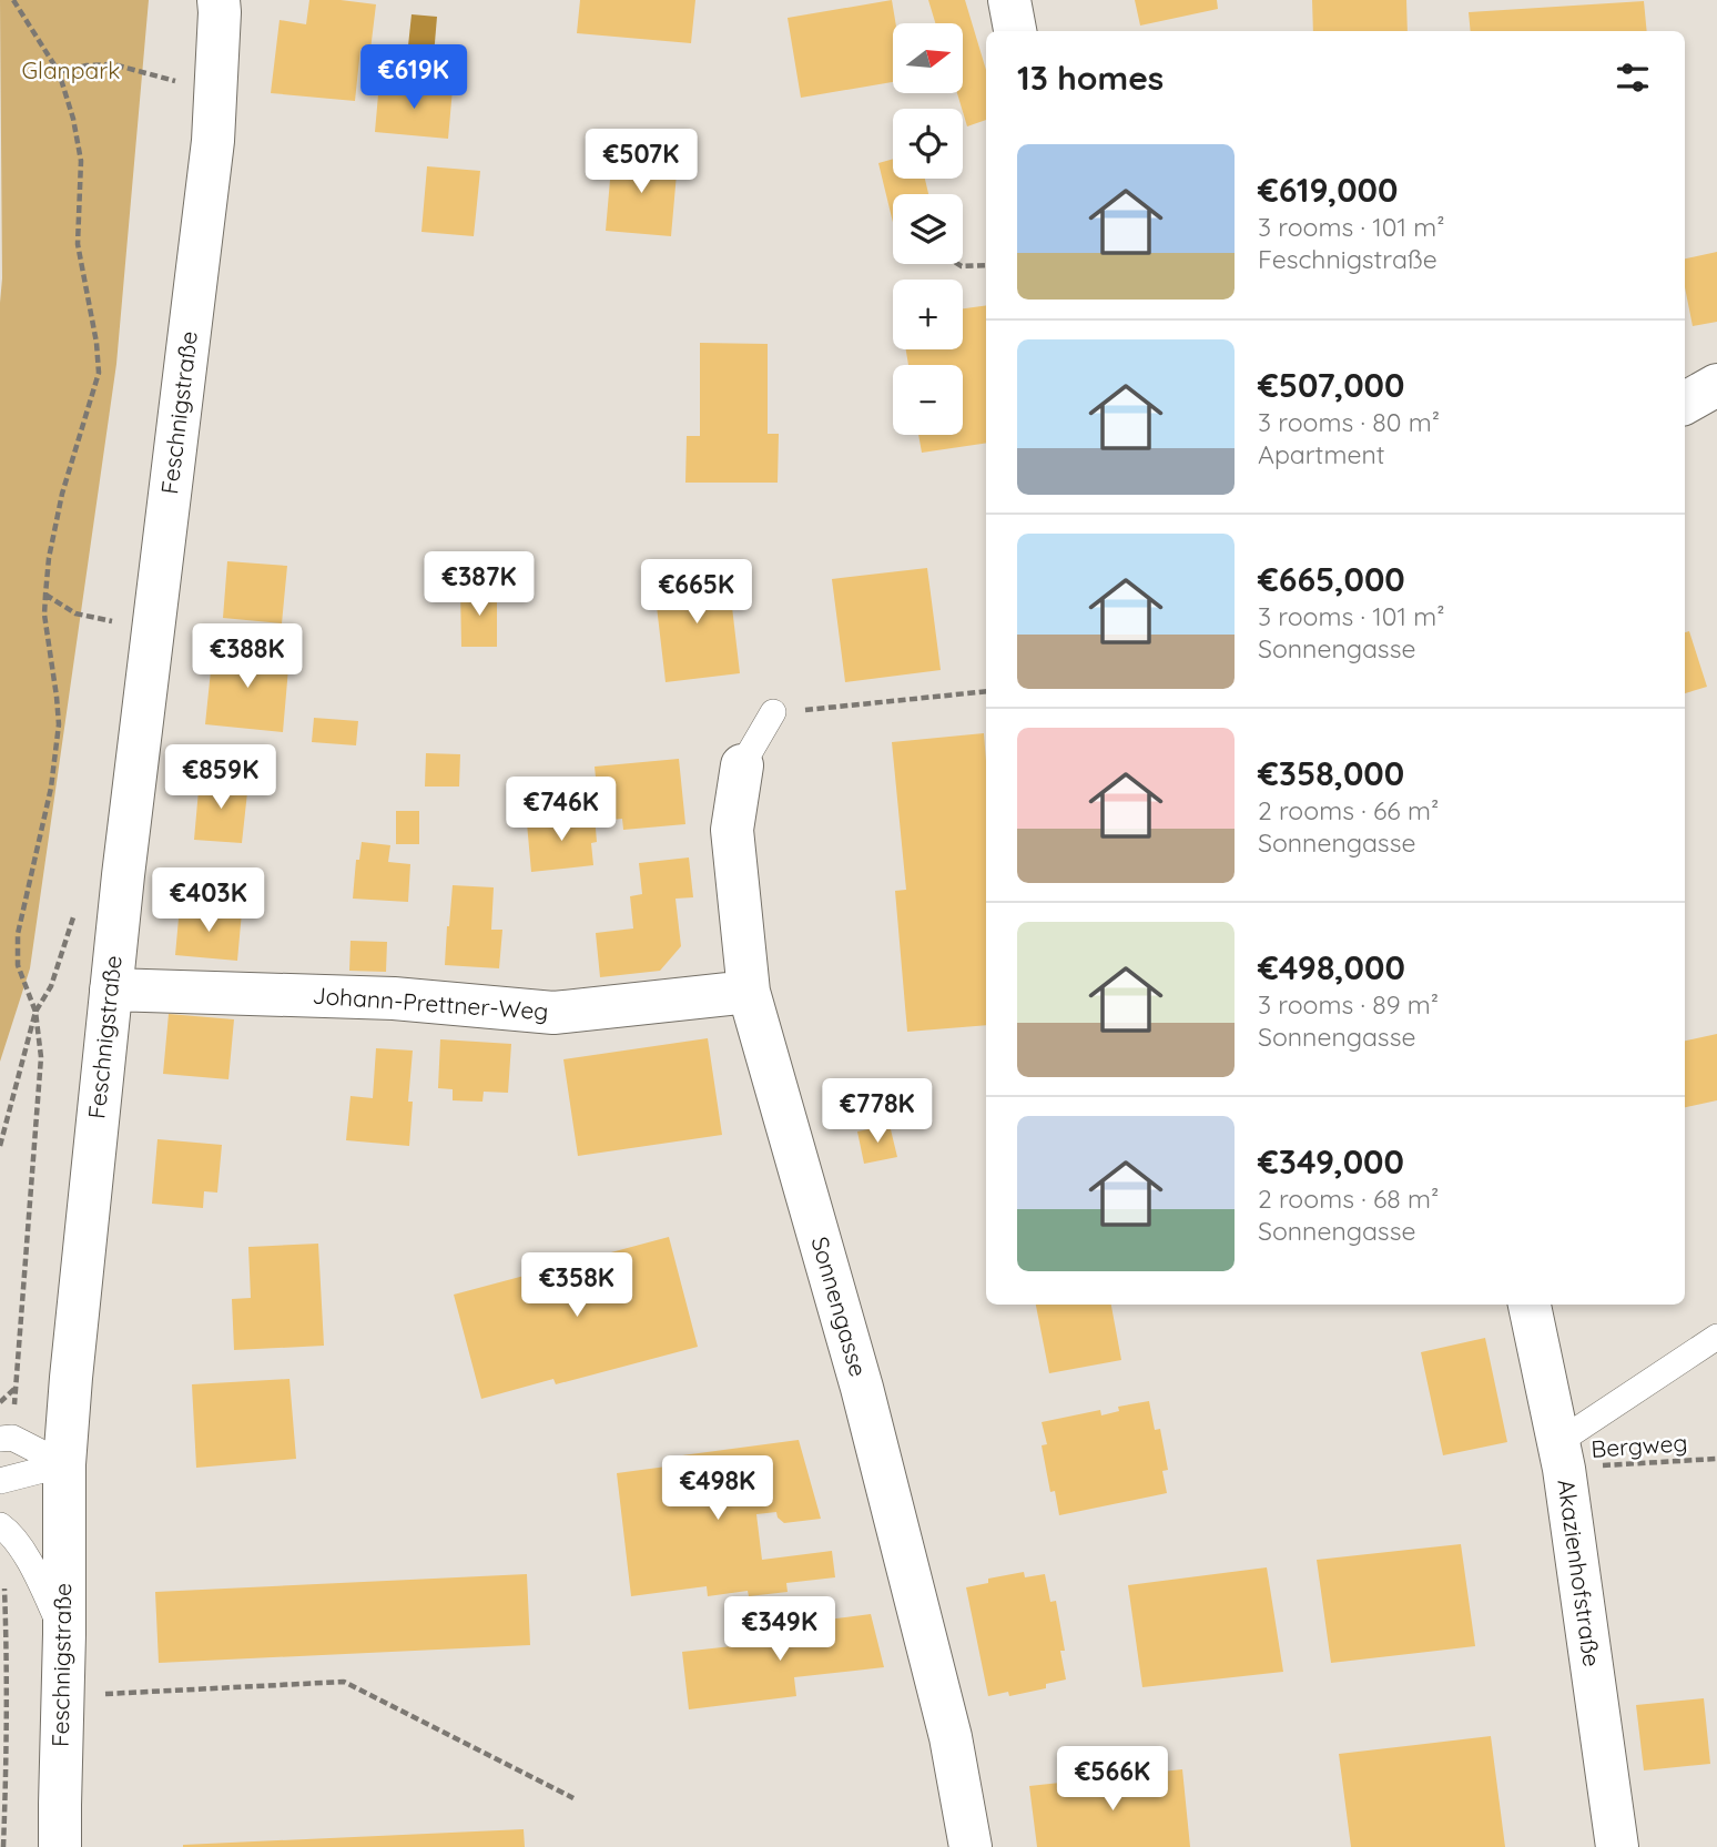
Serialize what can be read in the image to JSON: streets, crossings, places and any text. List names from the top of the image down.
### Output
{
  "streets": {
    "street": [
      "Feschnigstraße",
      "Johann-Prettner-Weg",
      "Sonnengasse",
      "Akazienhofstraße"
    ],
    "path": ["Bergweg"]
  },
  "crossings": [
    ["Feschnigstraße", "Johann-Prettner-Weg"],
    ["Johann-Prettner-Weg", "Sonnengasse"],
    ["Bergweg", "Akazienhofstraße"]
  ],
  "parks": ["Glanpark"],
  "north": "right",
  "page": {
    "map_buttons": ["+", "−"],
    "heading": "13 homes",
    "price": [
      "€619K",
      "€507K",
      "€387K",
      "€665K",
      "€388K",
      "€859K",
      "€746K",
      "€403K",
      "€778K",
      "€358K",
      "€498K",
      "€349K",
      "€566K"
    ],
    "list": [
      {
        "name": "€619,000",
        "note": "3 rooms · 101 m² · Feschnigstraße"
      },
      {
        "name": "€507,000",
        "note": "3 rooms · 80 m² · Apartment"
      },
      {
        "name": "€665,000",
        "note": "3 rooms · 101 m² · Sonnengasse"
      },
      {
        "name": "€358,000",
        "note": "2 rooms · 66 m² · Sonnengasse"
      },
      {
        "name": "€498,000",
        "note": "3 rooms · 89 m² · Sonnengasse"
      },
      {
        "name": "€349,000",
        "note": "2 rooms · 68 m² · Sonnengasse"
      }
    ]
  }
}
